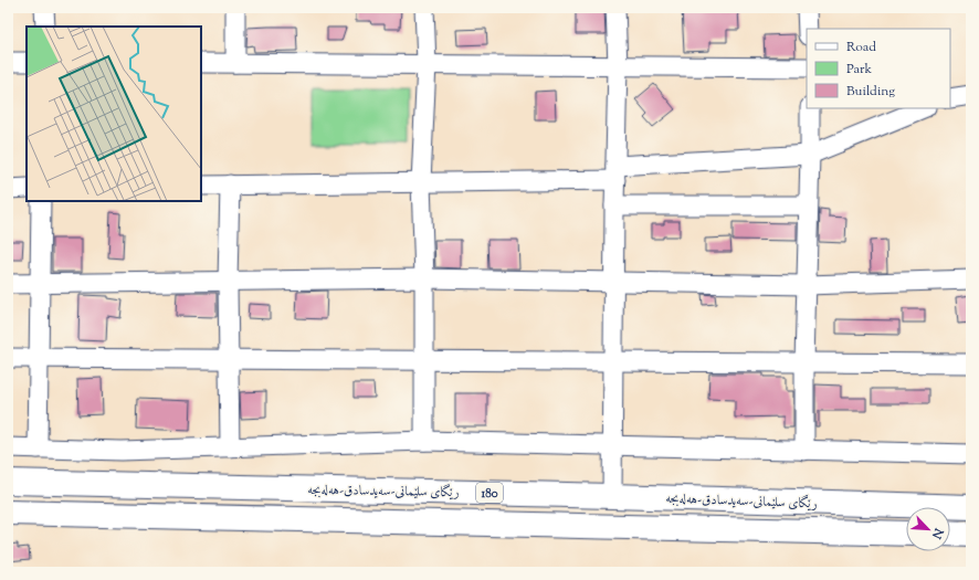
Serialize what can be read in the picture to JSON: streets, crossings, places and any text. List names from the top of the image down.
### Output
{
  "streets": {
    "highway": ["رێگای سلێمانی-سەیدسادق-هەلەبجە", "180"]
  },
  "legend": ["Road", "Park", "Building"],
  "north": "bottom right"
}
